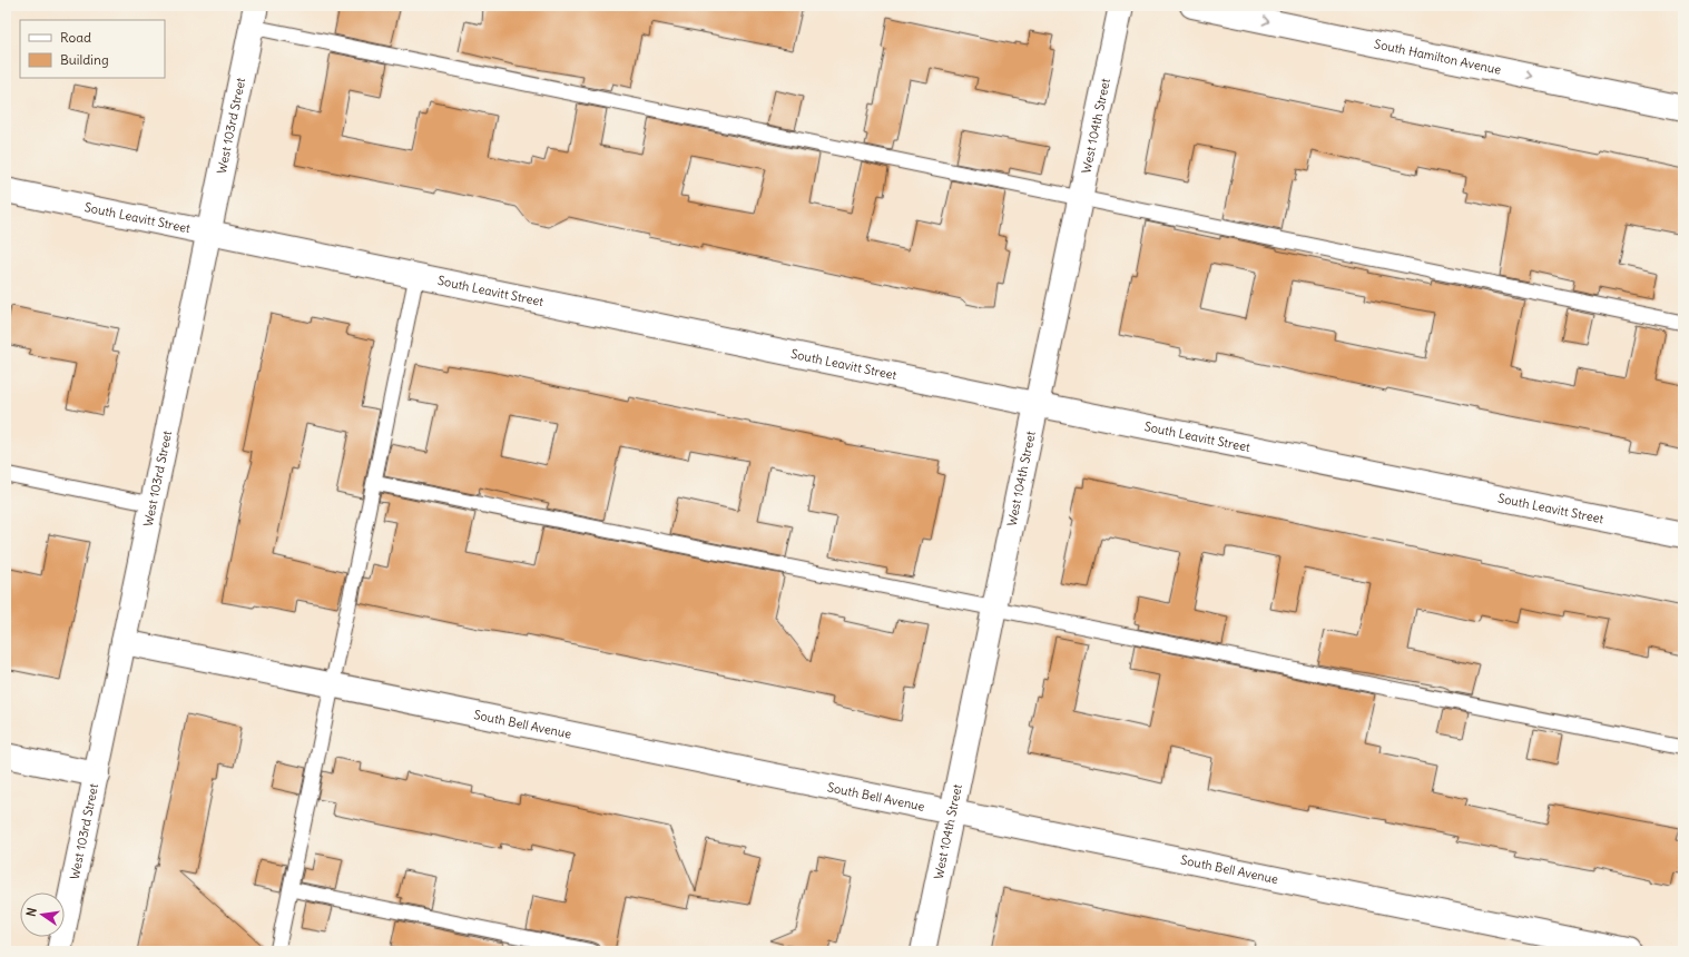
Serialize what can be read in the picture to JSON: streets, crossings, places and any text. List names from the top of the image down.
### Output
{
  "streets": {
    "street": [
      "South Hamilton Avenue",
      "West 103rd Street",
      "West 104th Street",
      "South Leavitt Street",
      "South Bell Avenue"
    ]
  },
  "crossings": [
    ["West 103rd Street", "South Leavitt Street"],
    ["West 103rd Street", "South Bell Avenue"],
    ["West 104th Street", "South Leavitt Street"],
    ["West 104th Street", "South Bell Avenue"]
  ],
  "one_way": ["South Hamilton Avenue"],
  "legend": ["Road", "Building"],
  "north": "left"
}
